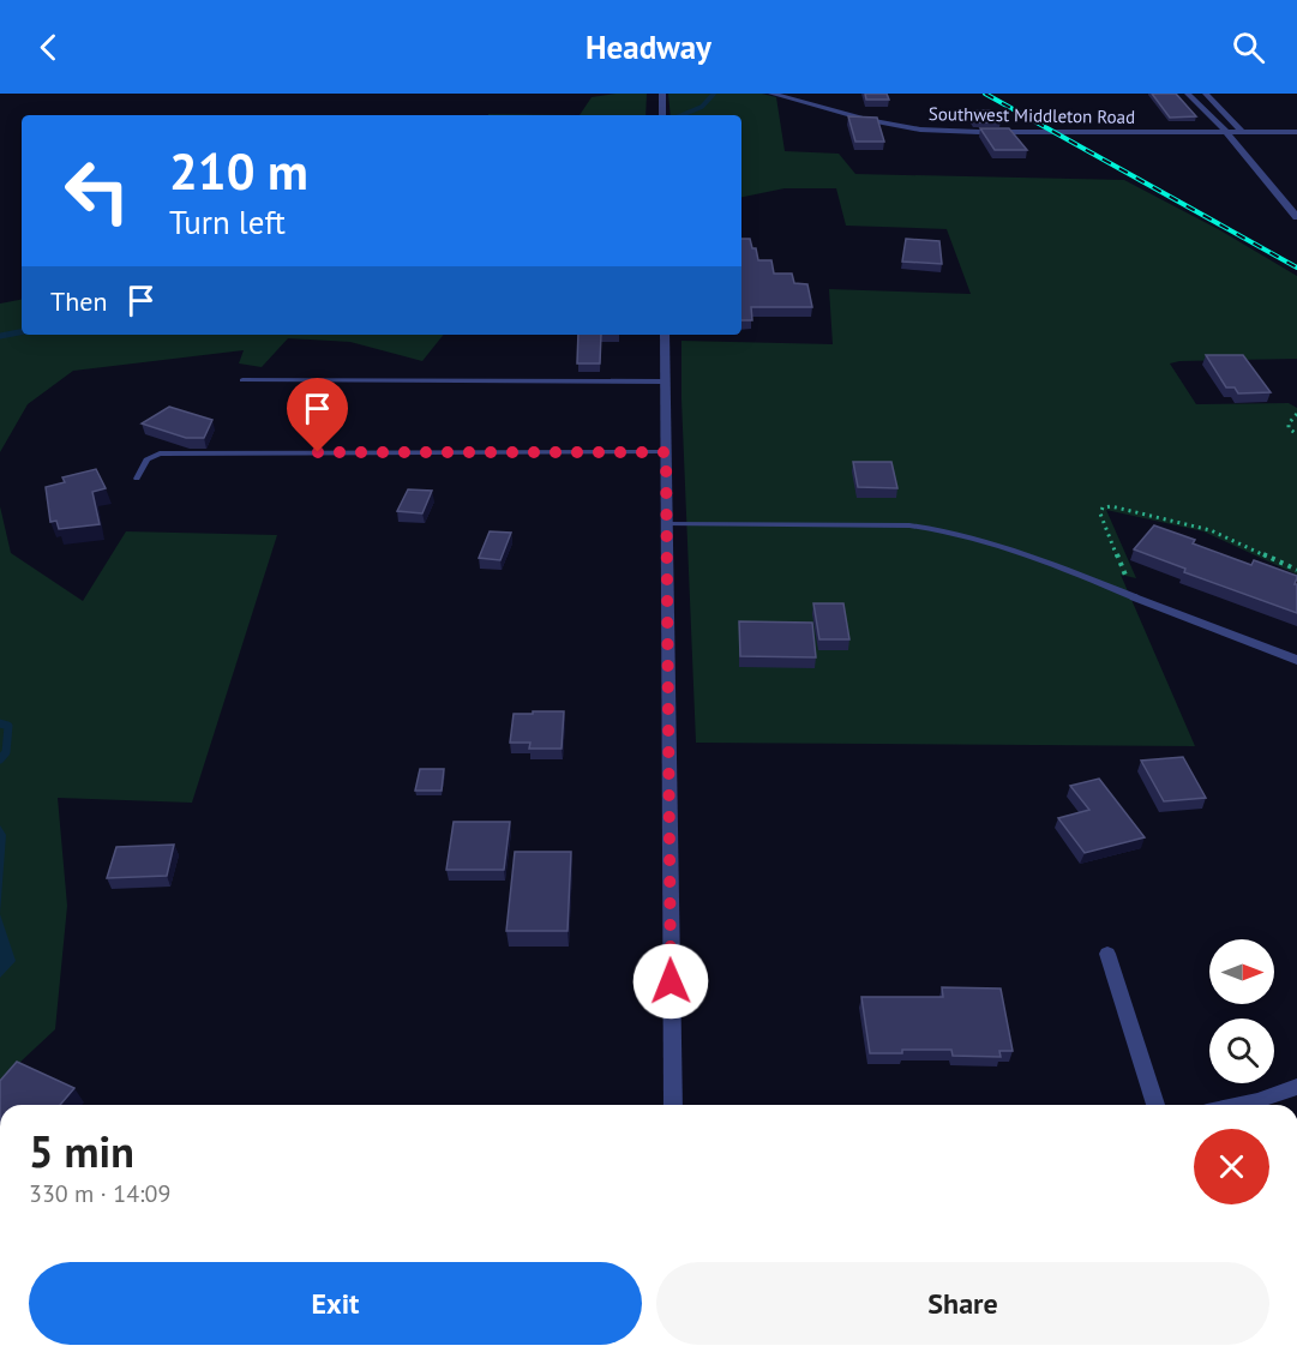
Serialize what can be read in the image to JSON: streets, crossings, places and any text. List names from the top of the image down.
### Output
{
  "streets": {
    "street": ["Southwest Middleton Road"]
  },
  "north": "right",
  "page": {
    "header": "Headway",
    "turn": ["210 m", "Turn left"],
    "then": "Then",
    "heading": ["5 min", "330 m · 14:09"],
    "buttons": ["Exit", "Share"]
  }
}
